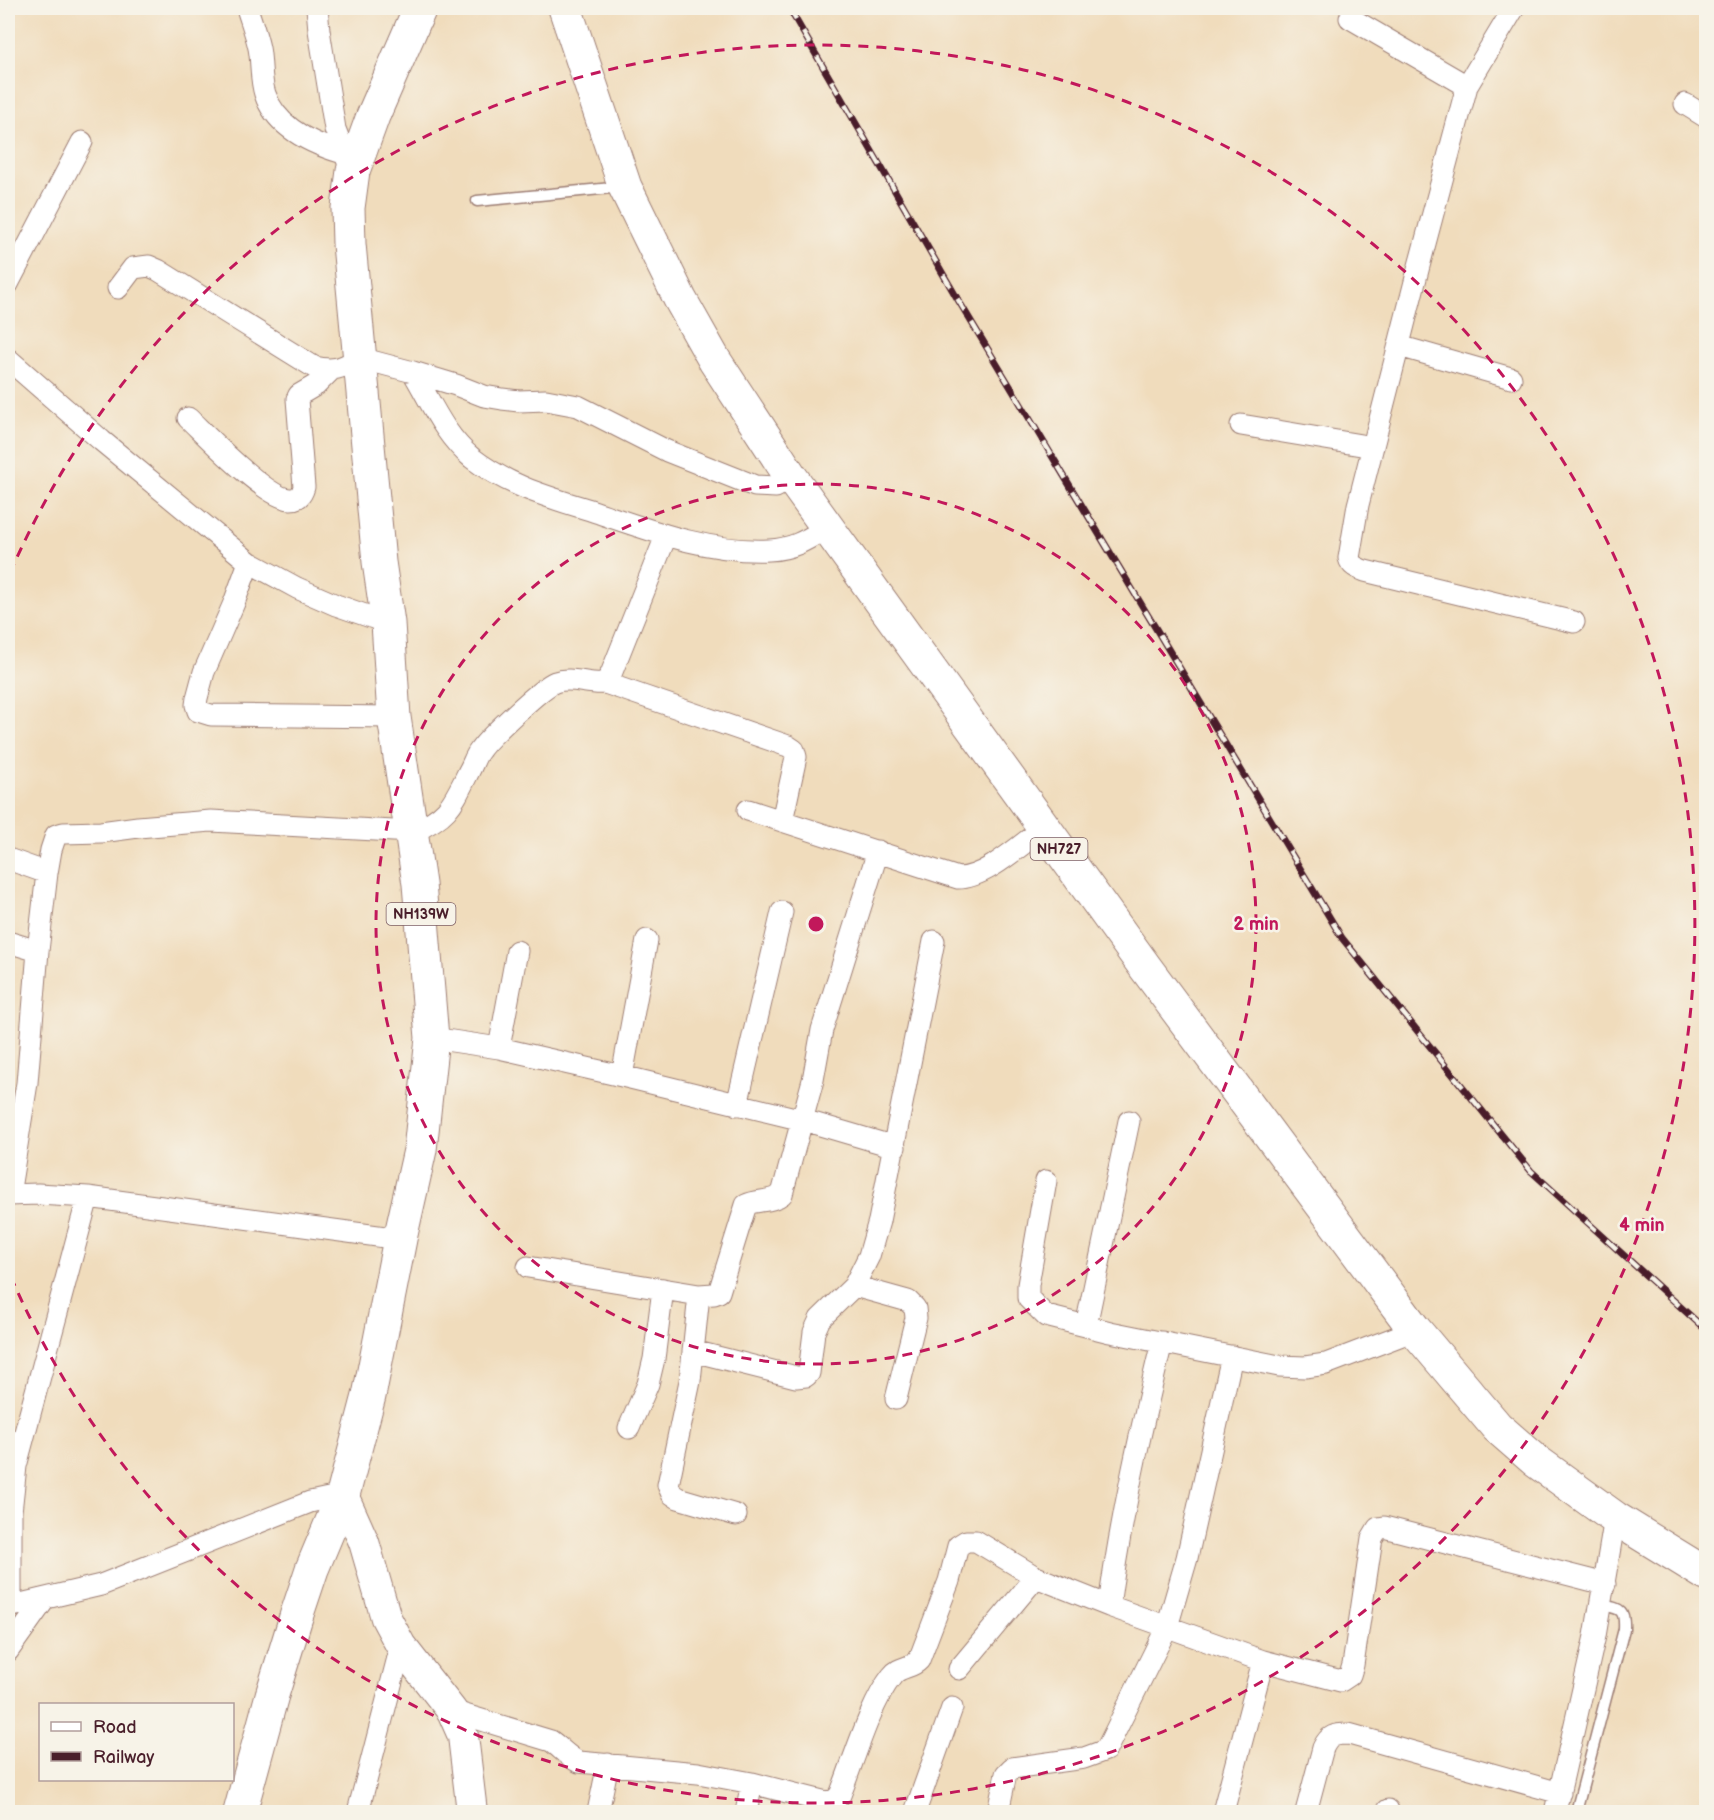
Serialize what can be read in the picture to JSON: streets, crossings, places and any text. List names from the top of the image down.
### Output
{
  "streets": {
    "highway": ["NH727", "NH139W"]
  },
  "legend": ["Road", "Railway"],
  "rings": ["2 min", "4 min"]
}
